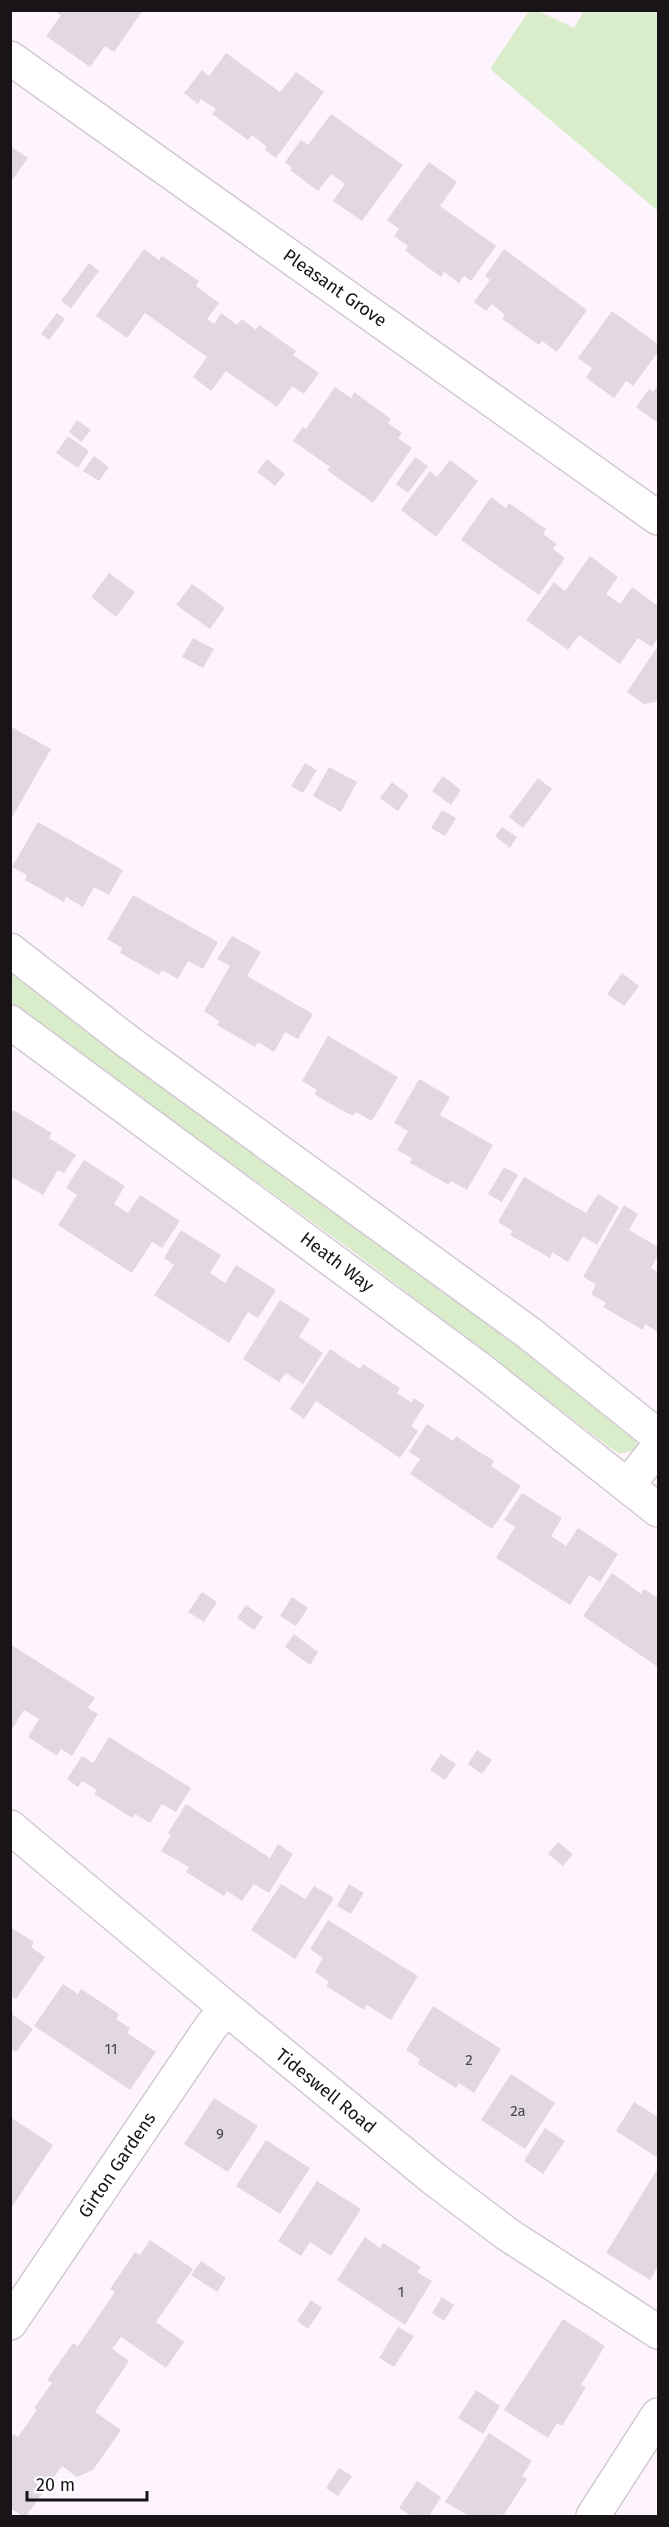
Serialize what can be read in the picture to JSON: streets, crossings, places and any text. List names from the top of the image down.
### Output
{
  "streets": {
    "street": [
      "Pleasant Grove",
      "Heath Way",
      "Tideswell Road",
      "Girton Gardens"
    ]
  },
  "crossings": [
    ["Tideswell Road", "Girton Gardens"]
  ],
  "house_numbers": [
    "11",
    "2",
    "2a",
    "9",
    "1"
  ],
  "scale_bar": "20 m"
}
